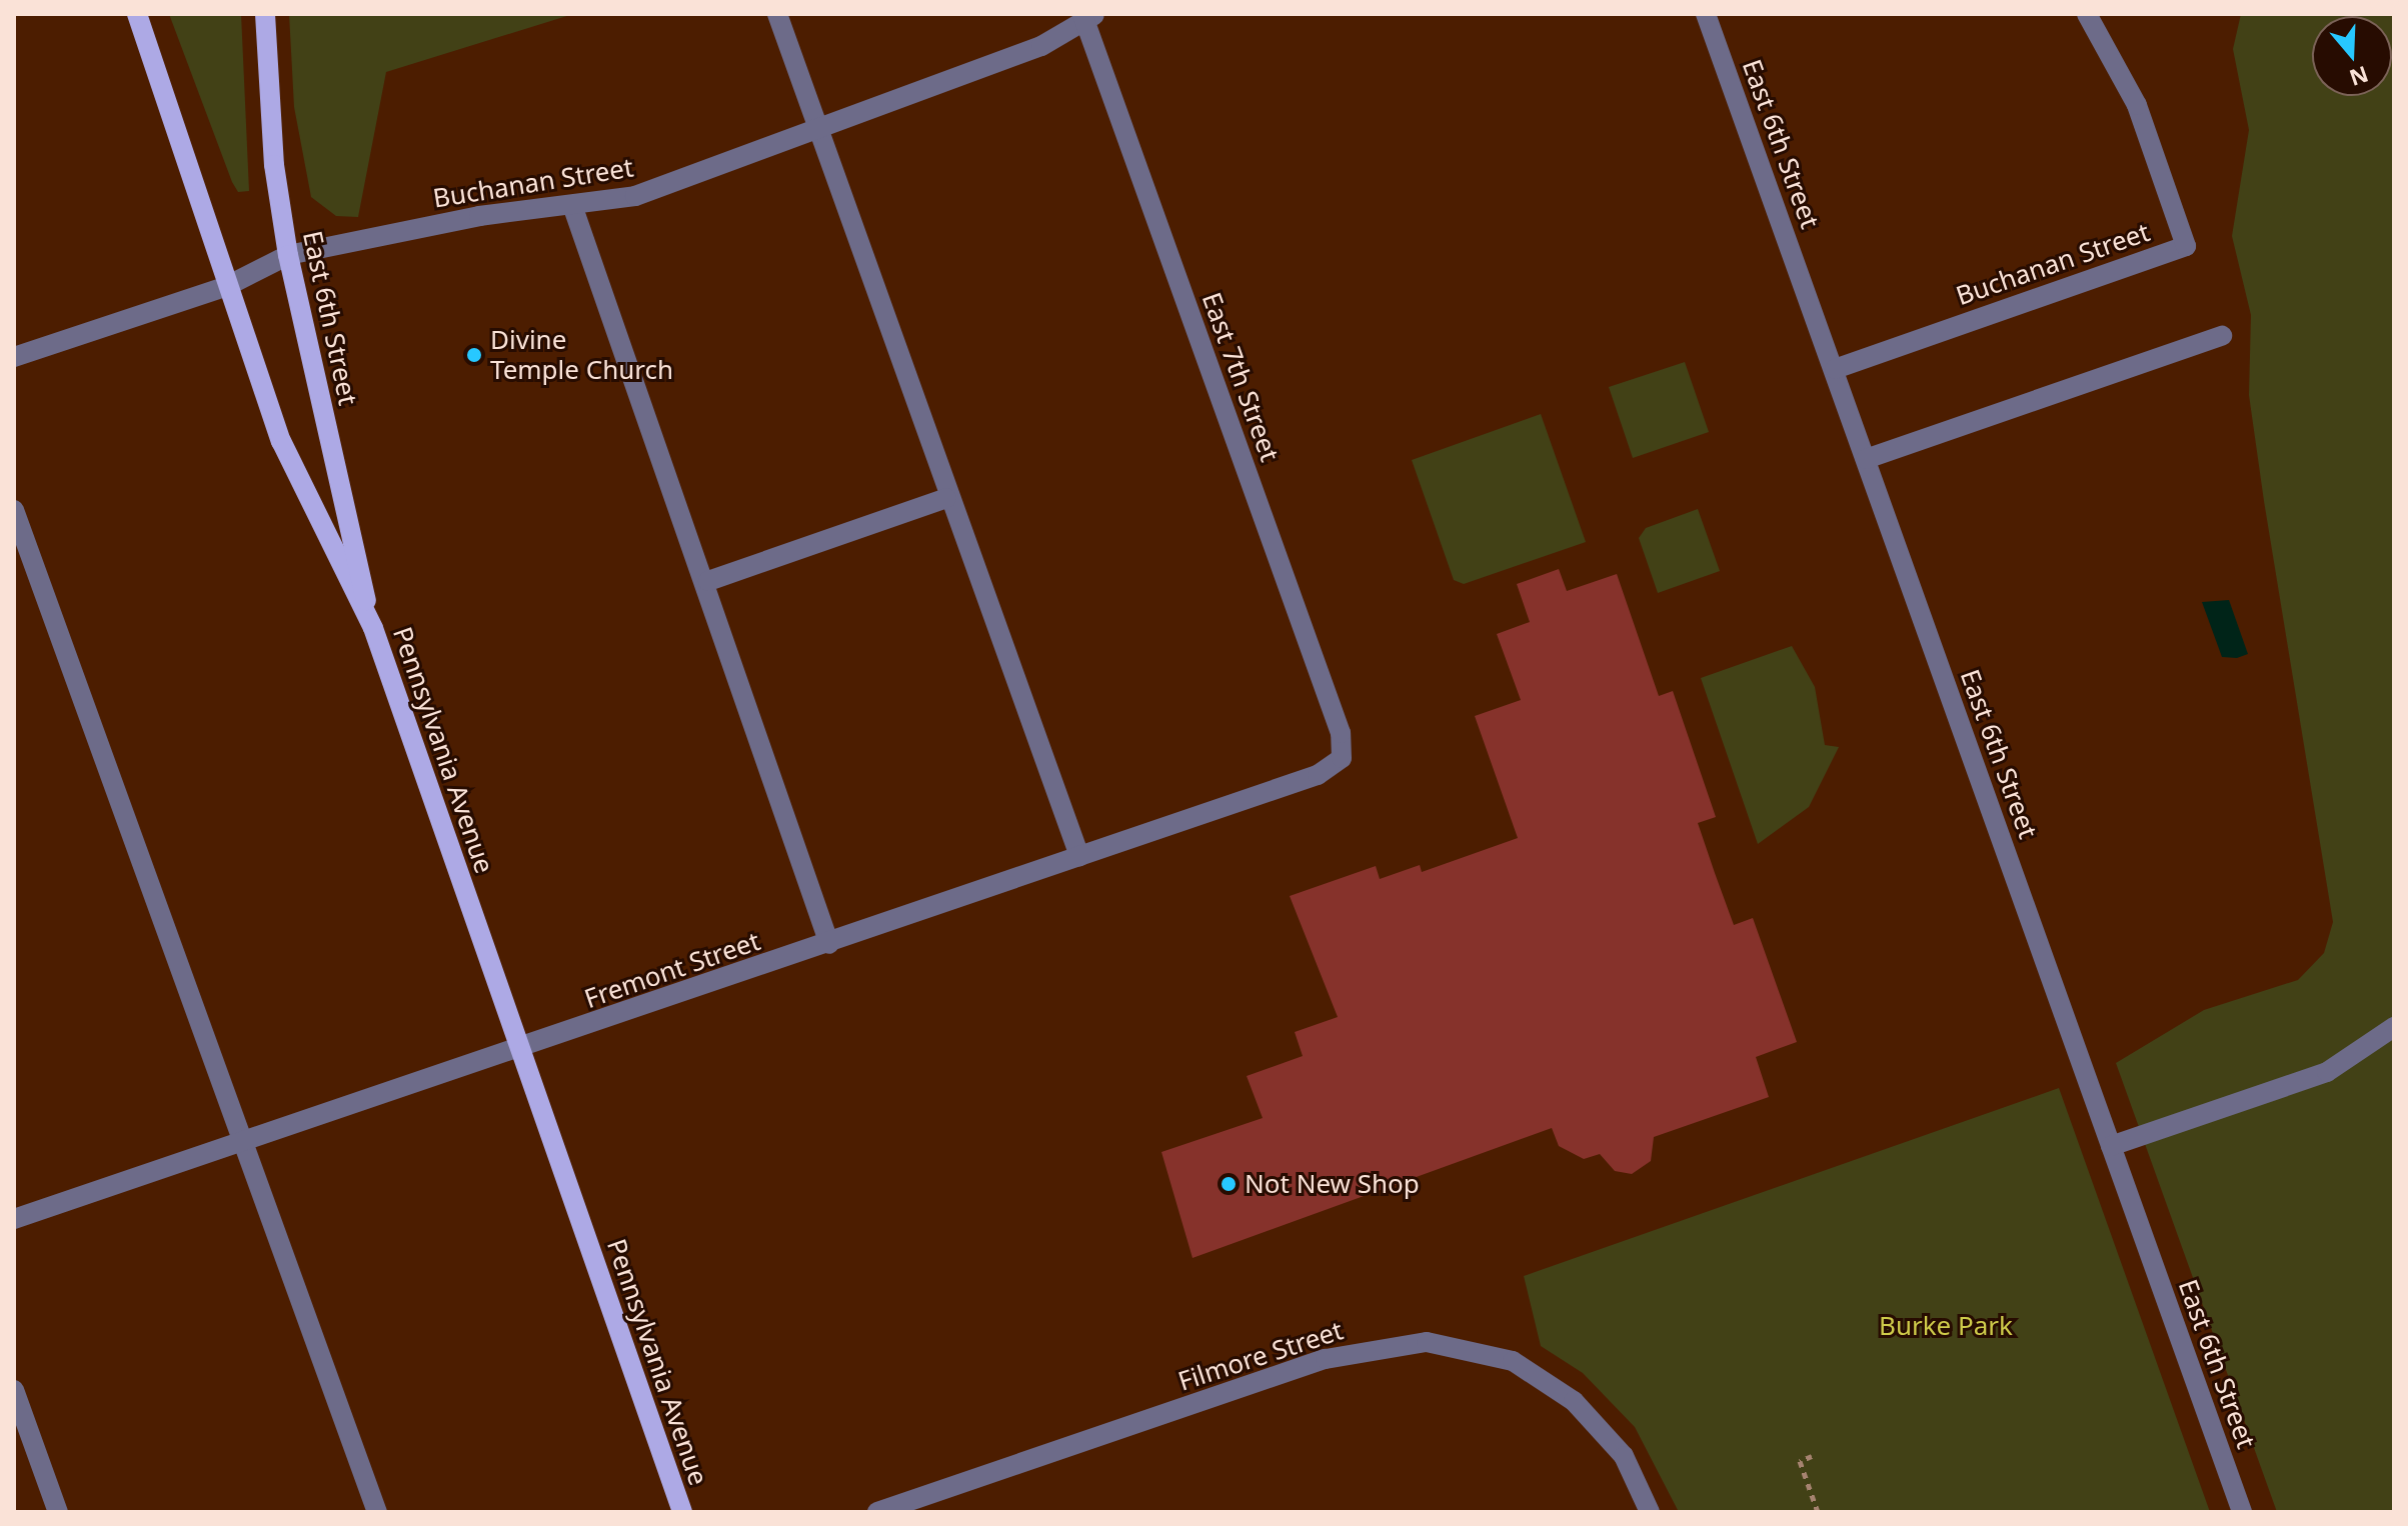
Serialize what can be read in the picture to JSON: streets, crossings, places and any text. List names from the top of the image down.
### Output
{
  "streets": {
    "main road": ["East 6th Street", "Pennsylvania Avenue"],
    "street": [
      "Buchanan Street",
      "East 7th Street",
      "Fremont Street",
      "Filmore Street"
    ]
  },
  "crossings": [
    ["East 6th Street", "Buchanan Street"],
    ["East 6th Street", "Pennsylvania Avenue"],
    ["Buchanan Street", "East 7th Street"],
    ["Buchanan Street", "Pennsylvania Avenue"],
    ["East 7th Street", "Fremont Street"],
    ["Pennsylvania Avenue", "Fremont Street"]
  ],
  "parks": ["Burke Park"],
  "places": ["Divine Temple Church", "Not New Shop"],
  "north": "bottom"
}
